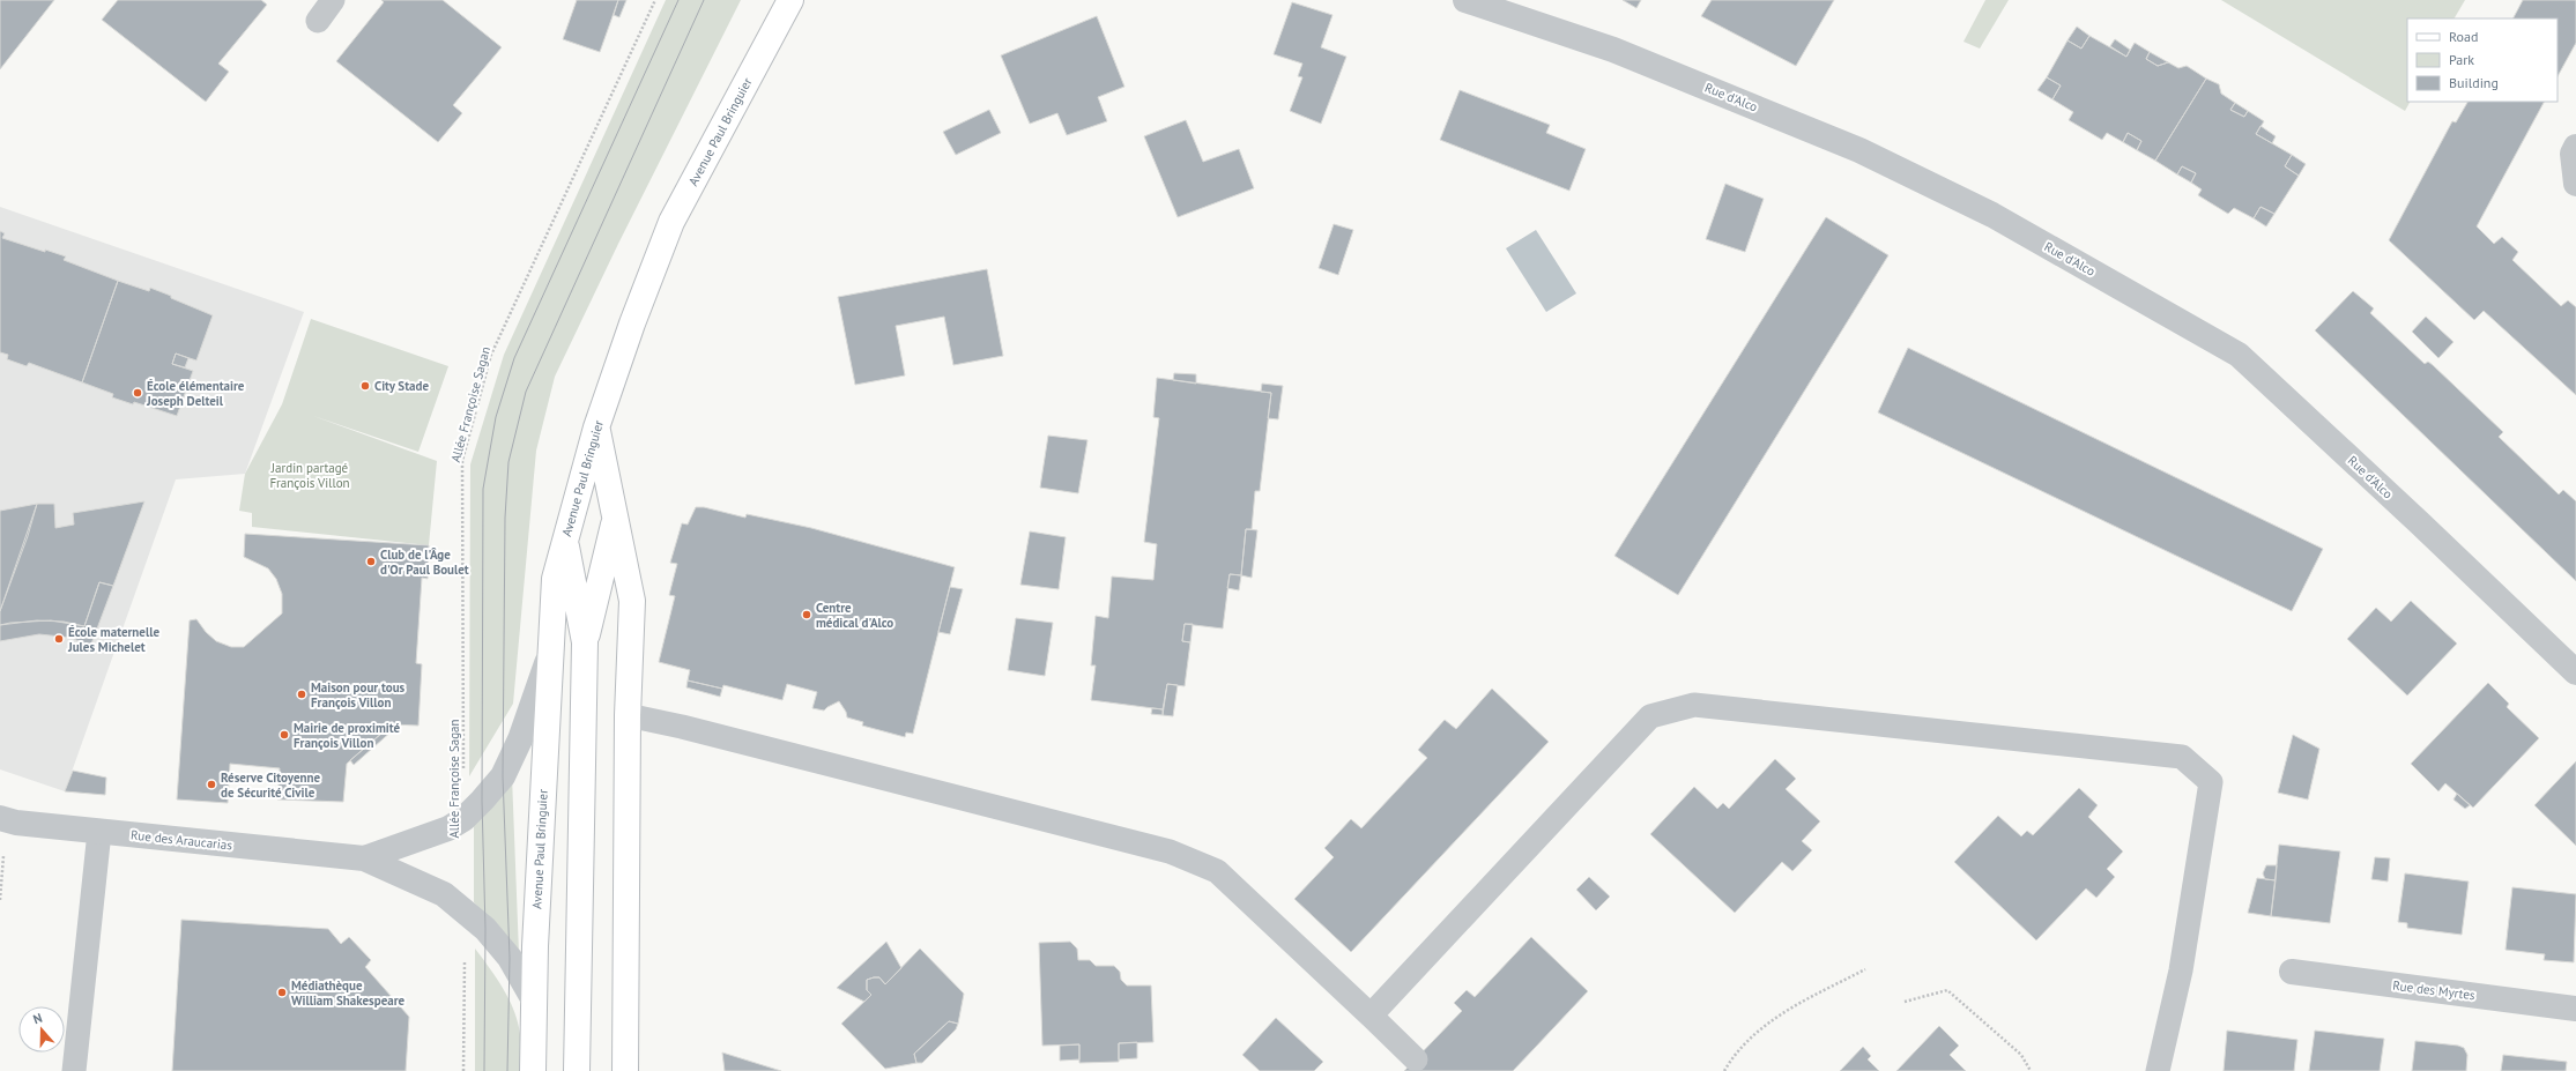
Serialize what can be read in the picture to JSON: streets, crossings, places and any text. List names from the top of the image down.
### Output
{
  "streets": {
    "main road": ["Avenue Paul Bringuier"],
    "street": ["Rue d'Alco", "Rue des Araucarias", "Rue des Myrtes"],
    "path": ["Allée Françoise Sagan"]
  },
  "crossings": [
    ["Avenue Paul Bringuier", "Rue des Araucarias"],
    ["Allée Françoise Sagan", "Rue des Araucarias"]
  ],
  "parks": ["Jardin partagé François Villon"],
  "places": [
    "City Stade",
    "École élémentaire Joseph Delteil",
    "Club de l'Âge d'Or Paul Boulet",
    "Centre médical d'Alco",
    "École maternelle Jules Michelet",
    "Maison pour tous François Villon",
    "Mairie de proximité François Villon",
    "Réserve Citoyenne de Sécurité Civile",
    "Médiathèque William Shakespeare"
  ],
  "legend": ["Road", "Park", "Building"],
  "north": "top"
}
